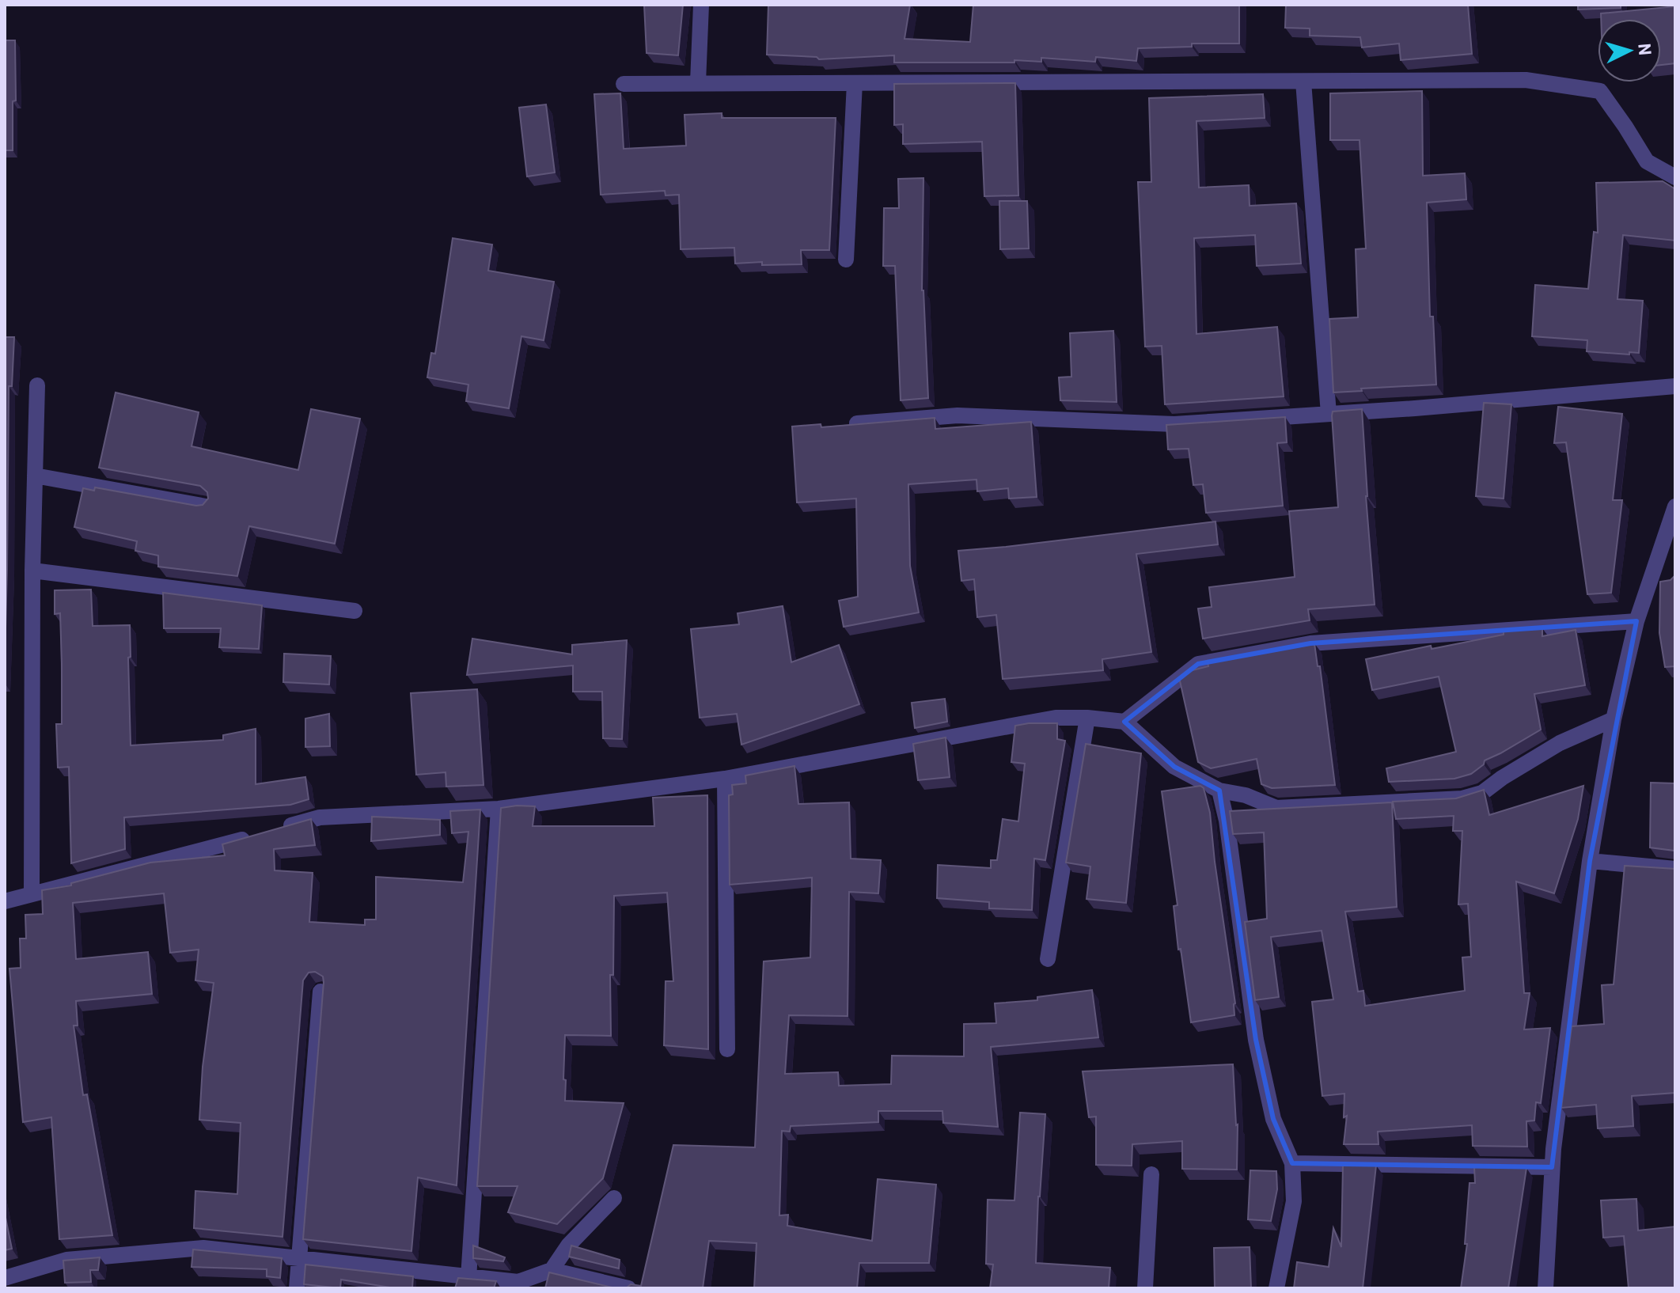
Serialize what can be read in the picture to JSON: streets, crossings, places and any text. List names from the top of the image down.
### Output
{
  "north": "right"
}
